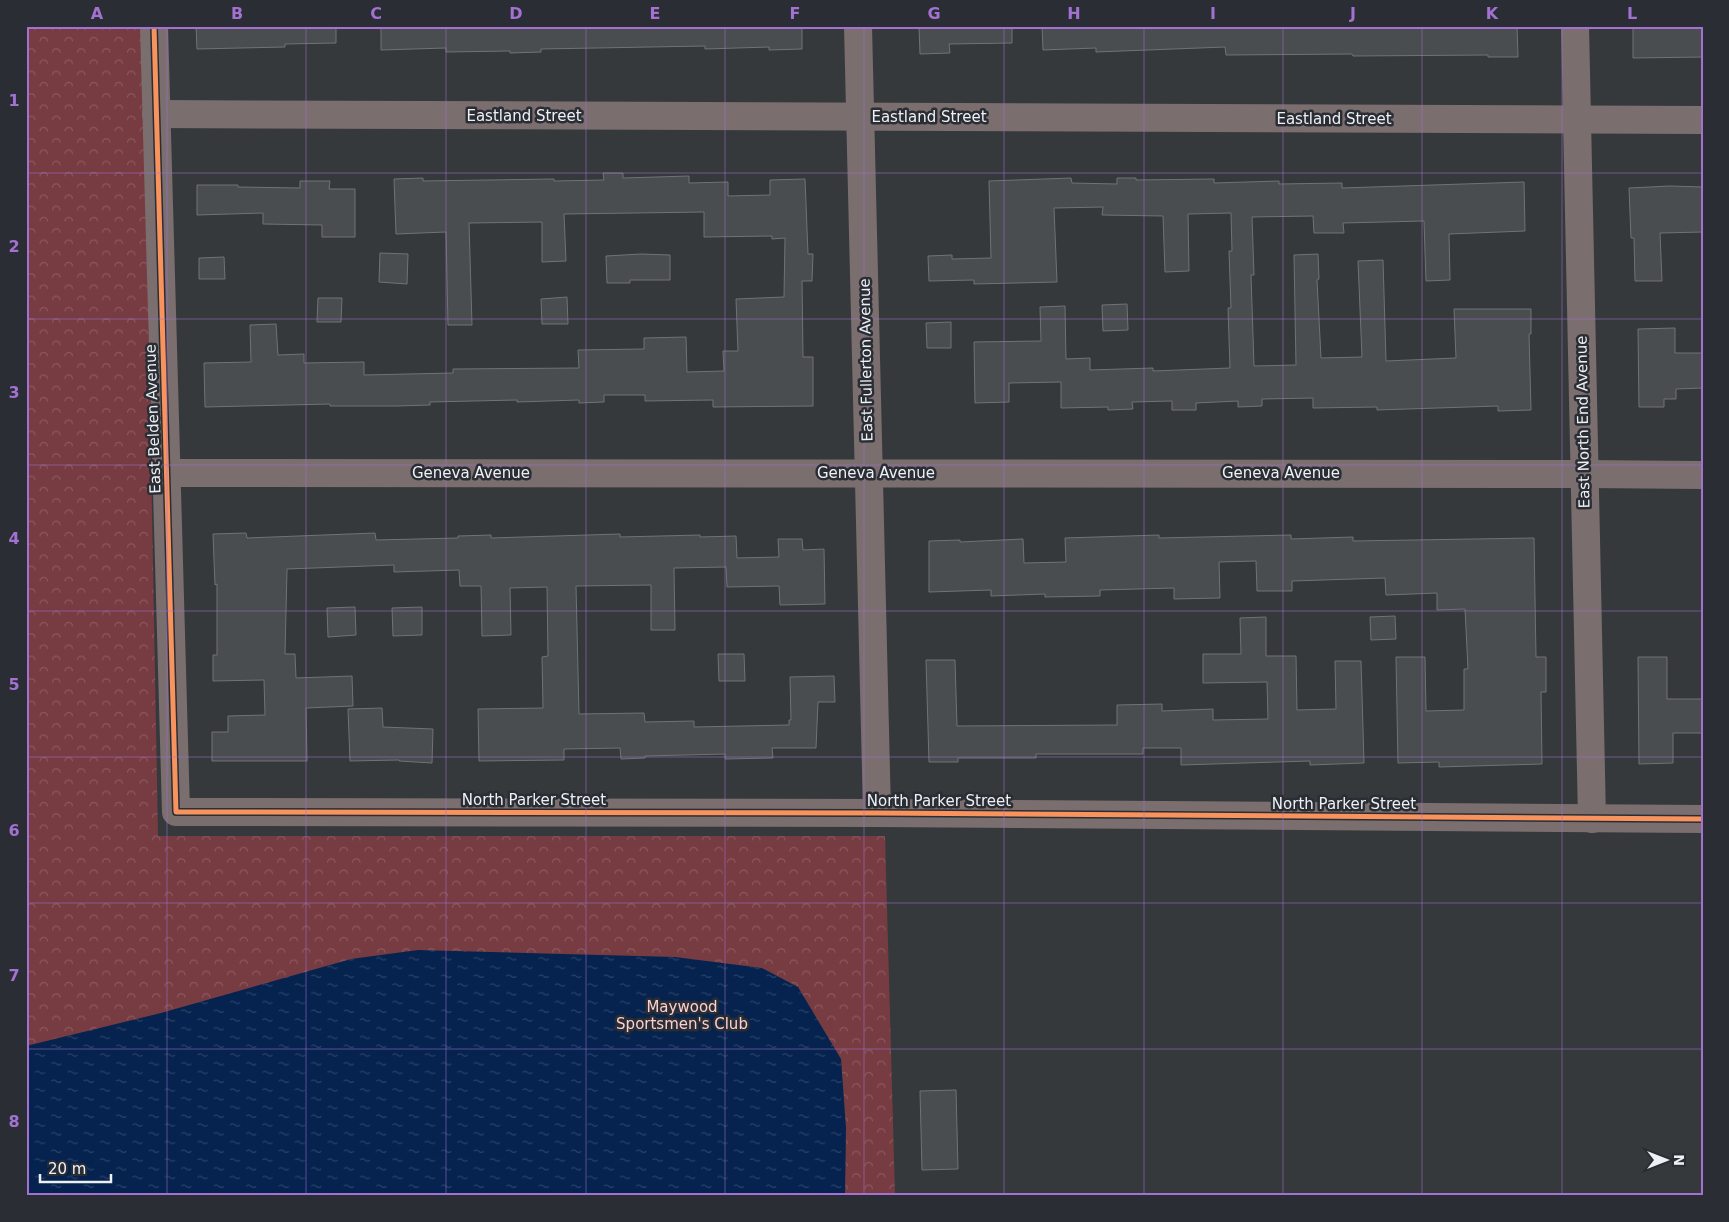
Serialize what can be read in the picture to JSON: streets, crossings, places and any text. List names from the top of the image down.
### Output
{
  "streets": {
    "street": [
      "Eastland Street",
      "East Fullerton Avenue",
      "East Belden Avenue",
      "East North End Avenue",
      "Geneva Avenue",
      "North Parker Street"
    ]
  },
  "crossings": [
    ["Eastland Street", "East Fullerton Avenue"],
    ["Eastland Street", "East Belden Avenue"],
    ["Eastland Street", "East North End Avenue"],
    ["East Fullerton Avenue", "Geneva Avenue"],
    ["East Fullerton Avenue", "North Parker Street"],
    ["East Belden Avenue", "Geneva Avenue"],
    ["East Belden Avenue", "North Parker Street"],
    ["East North End Avenue", "Geneva Avenue"],
    ["East North End Avenue", "North Parker Street"]
  ],
  "parks": ["Maywood Sportsmen's Club"],
  "scale_bar": "20 m",
  "north": "right",
  "grid": {
    "columns": [
      "A",
      "B",
      "C",
      "D",
      "E",
      "F",
      "G",
      "H",
      "I",
      "J",
      "K",
      "L"
    ],
    "rows": [
      "1",
      "2",
      "3",
      "4",
      "5",
      "6",
      "7",
      "8"
    ]
  }
}
